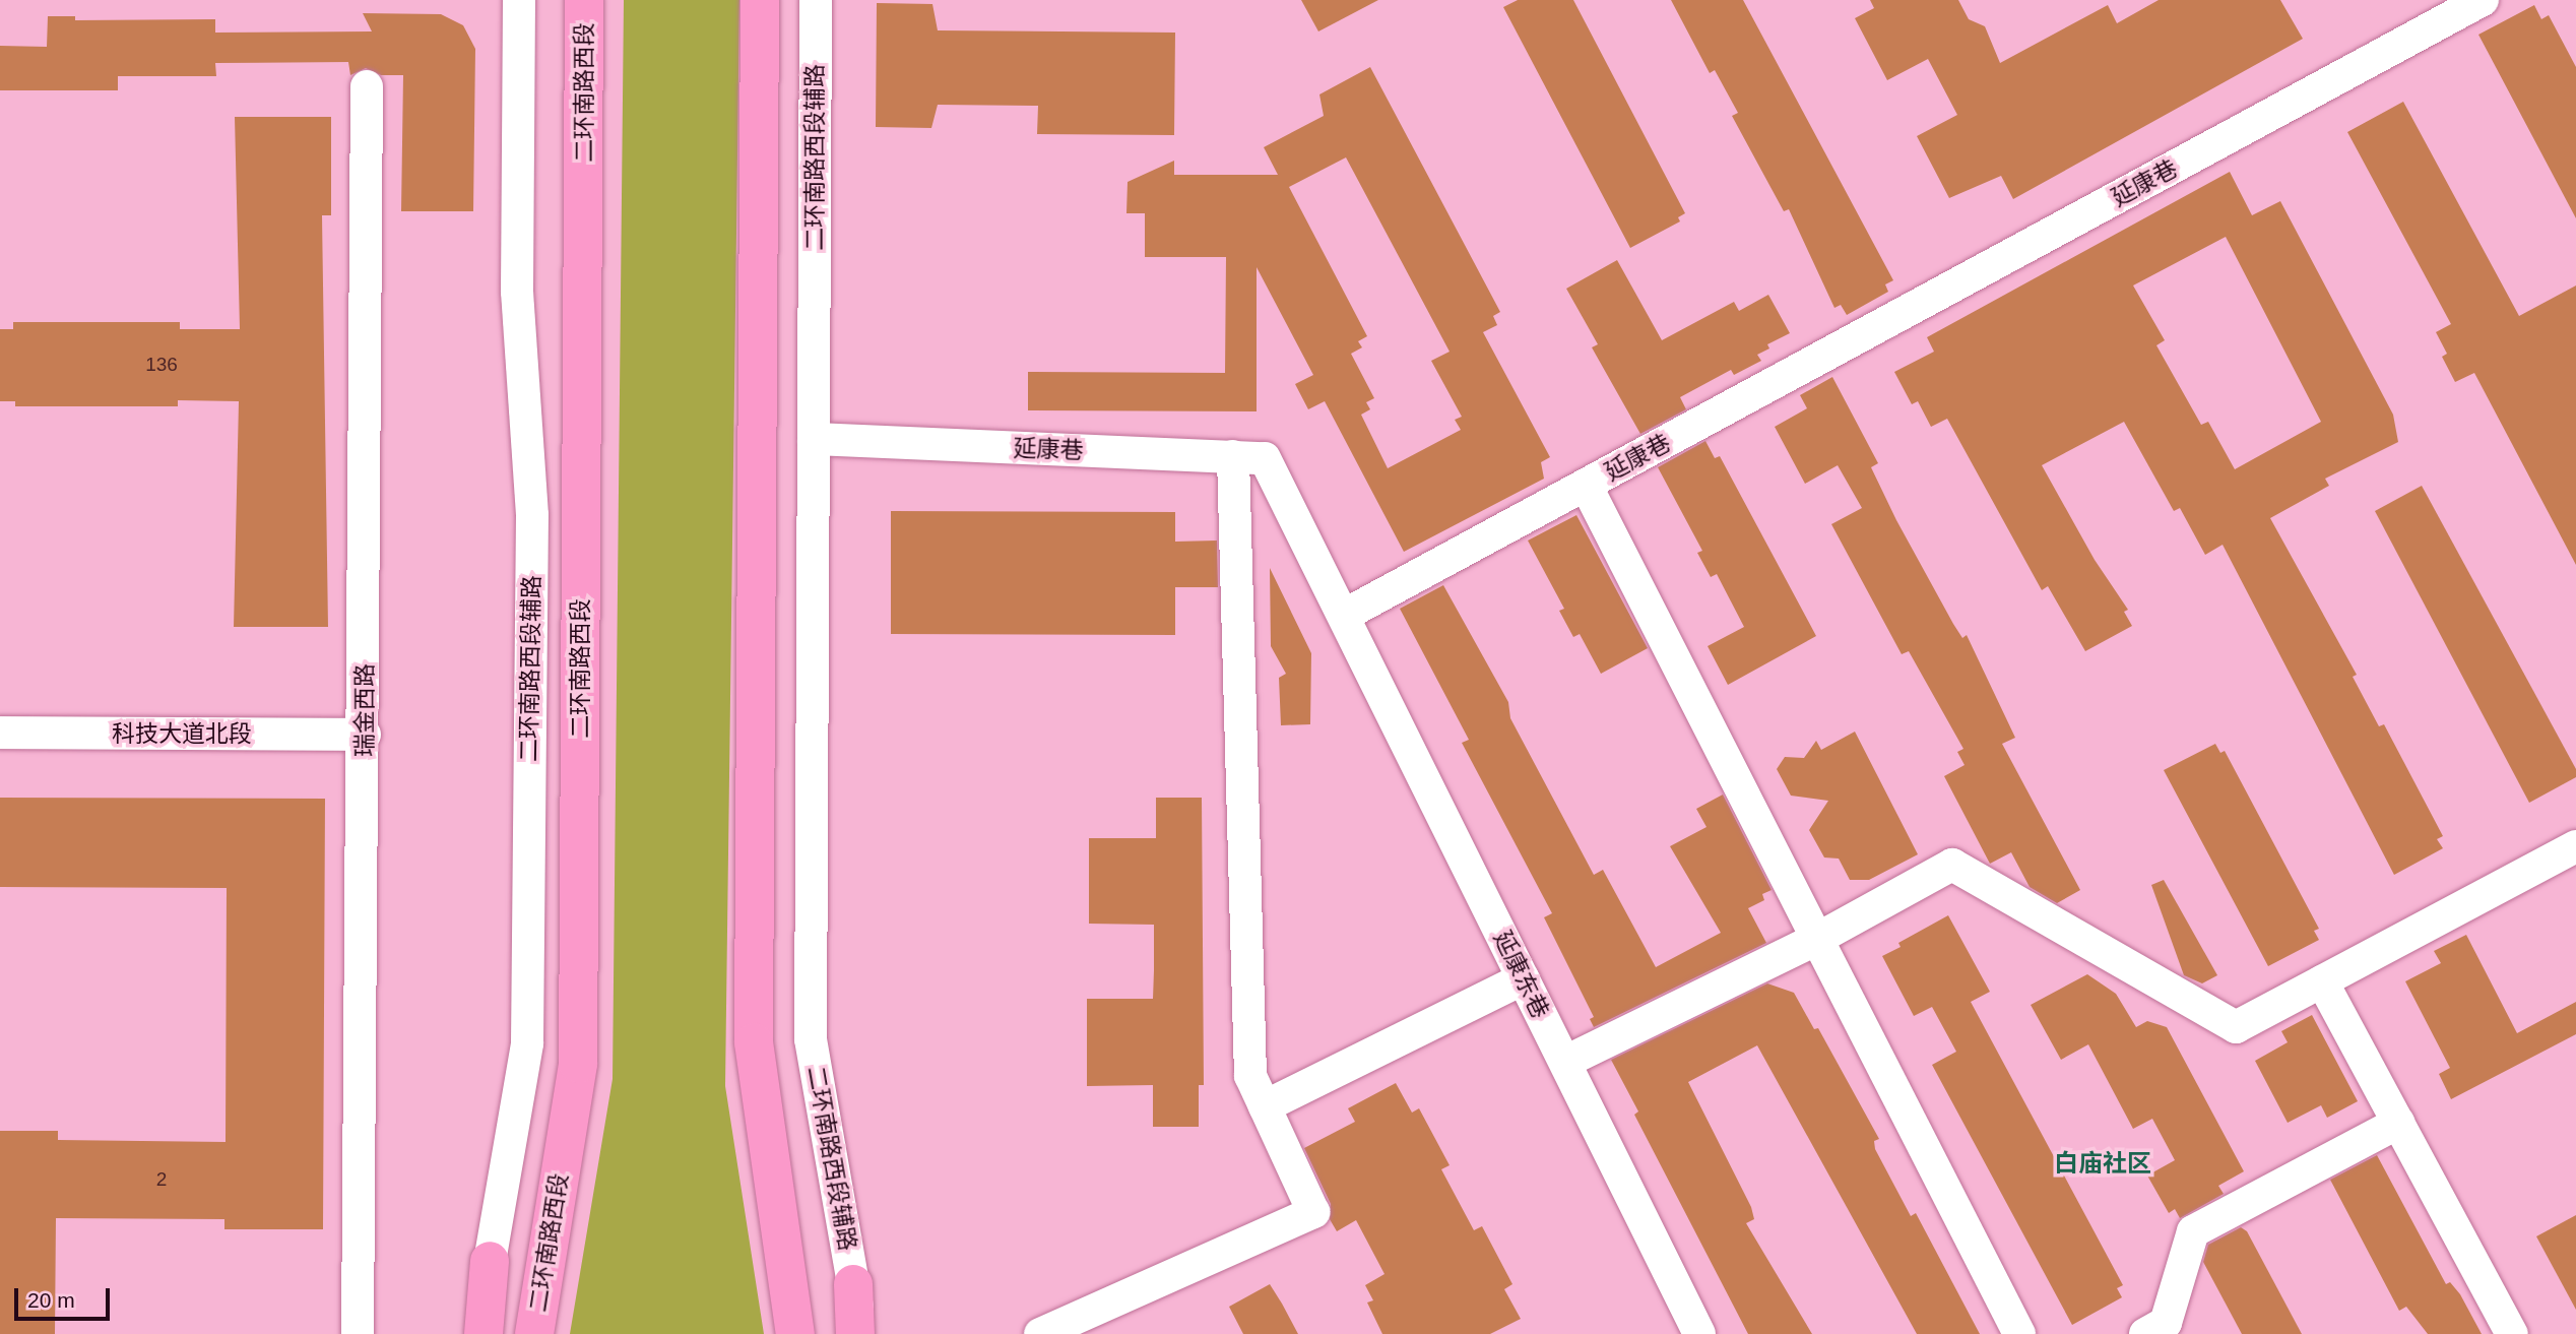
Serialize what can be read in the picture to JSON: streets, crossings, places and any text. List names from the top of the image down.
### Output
{
  "streets": {
    "highway": ["二环南路西段"],
    "street": [
      "二环南路西段辅路",
      "延康巷",
      "瑞金西路",
      "科技大道北段",
      "延康东巷"
    ]
  },
  "crossings": [
    ["二环南路西段辅路", "延康巷"],
    ["延康巷", "延康东巷"],
    ["瑞金西路", "科技大道北段"]
  ],
  "districts": ["白庙社区"],
  "house_numbers": ["136", "2"],
  "scale_bar": "20 m"
}
